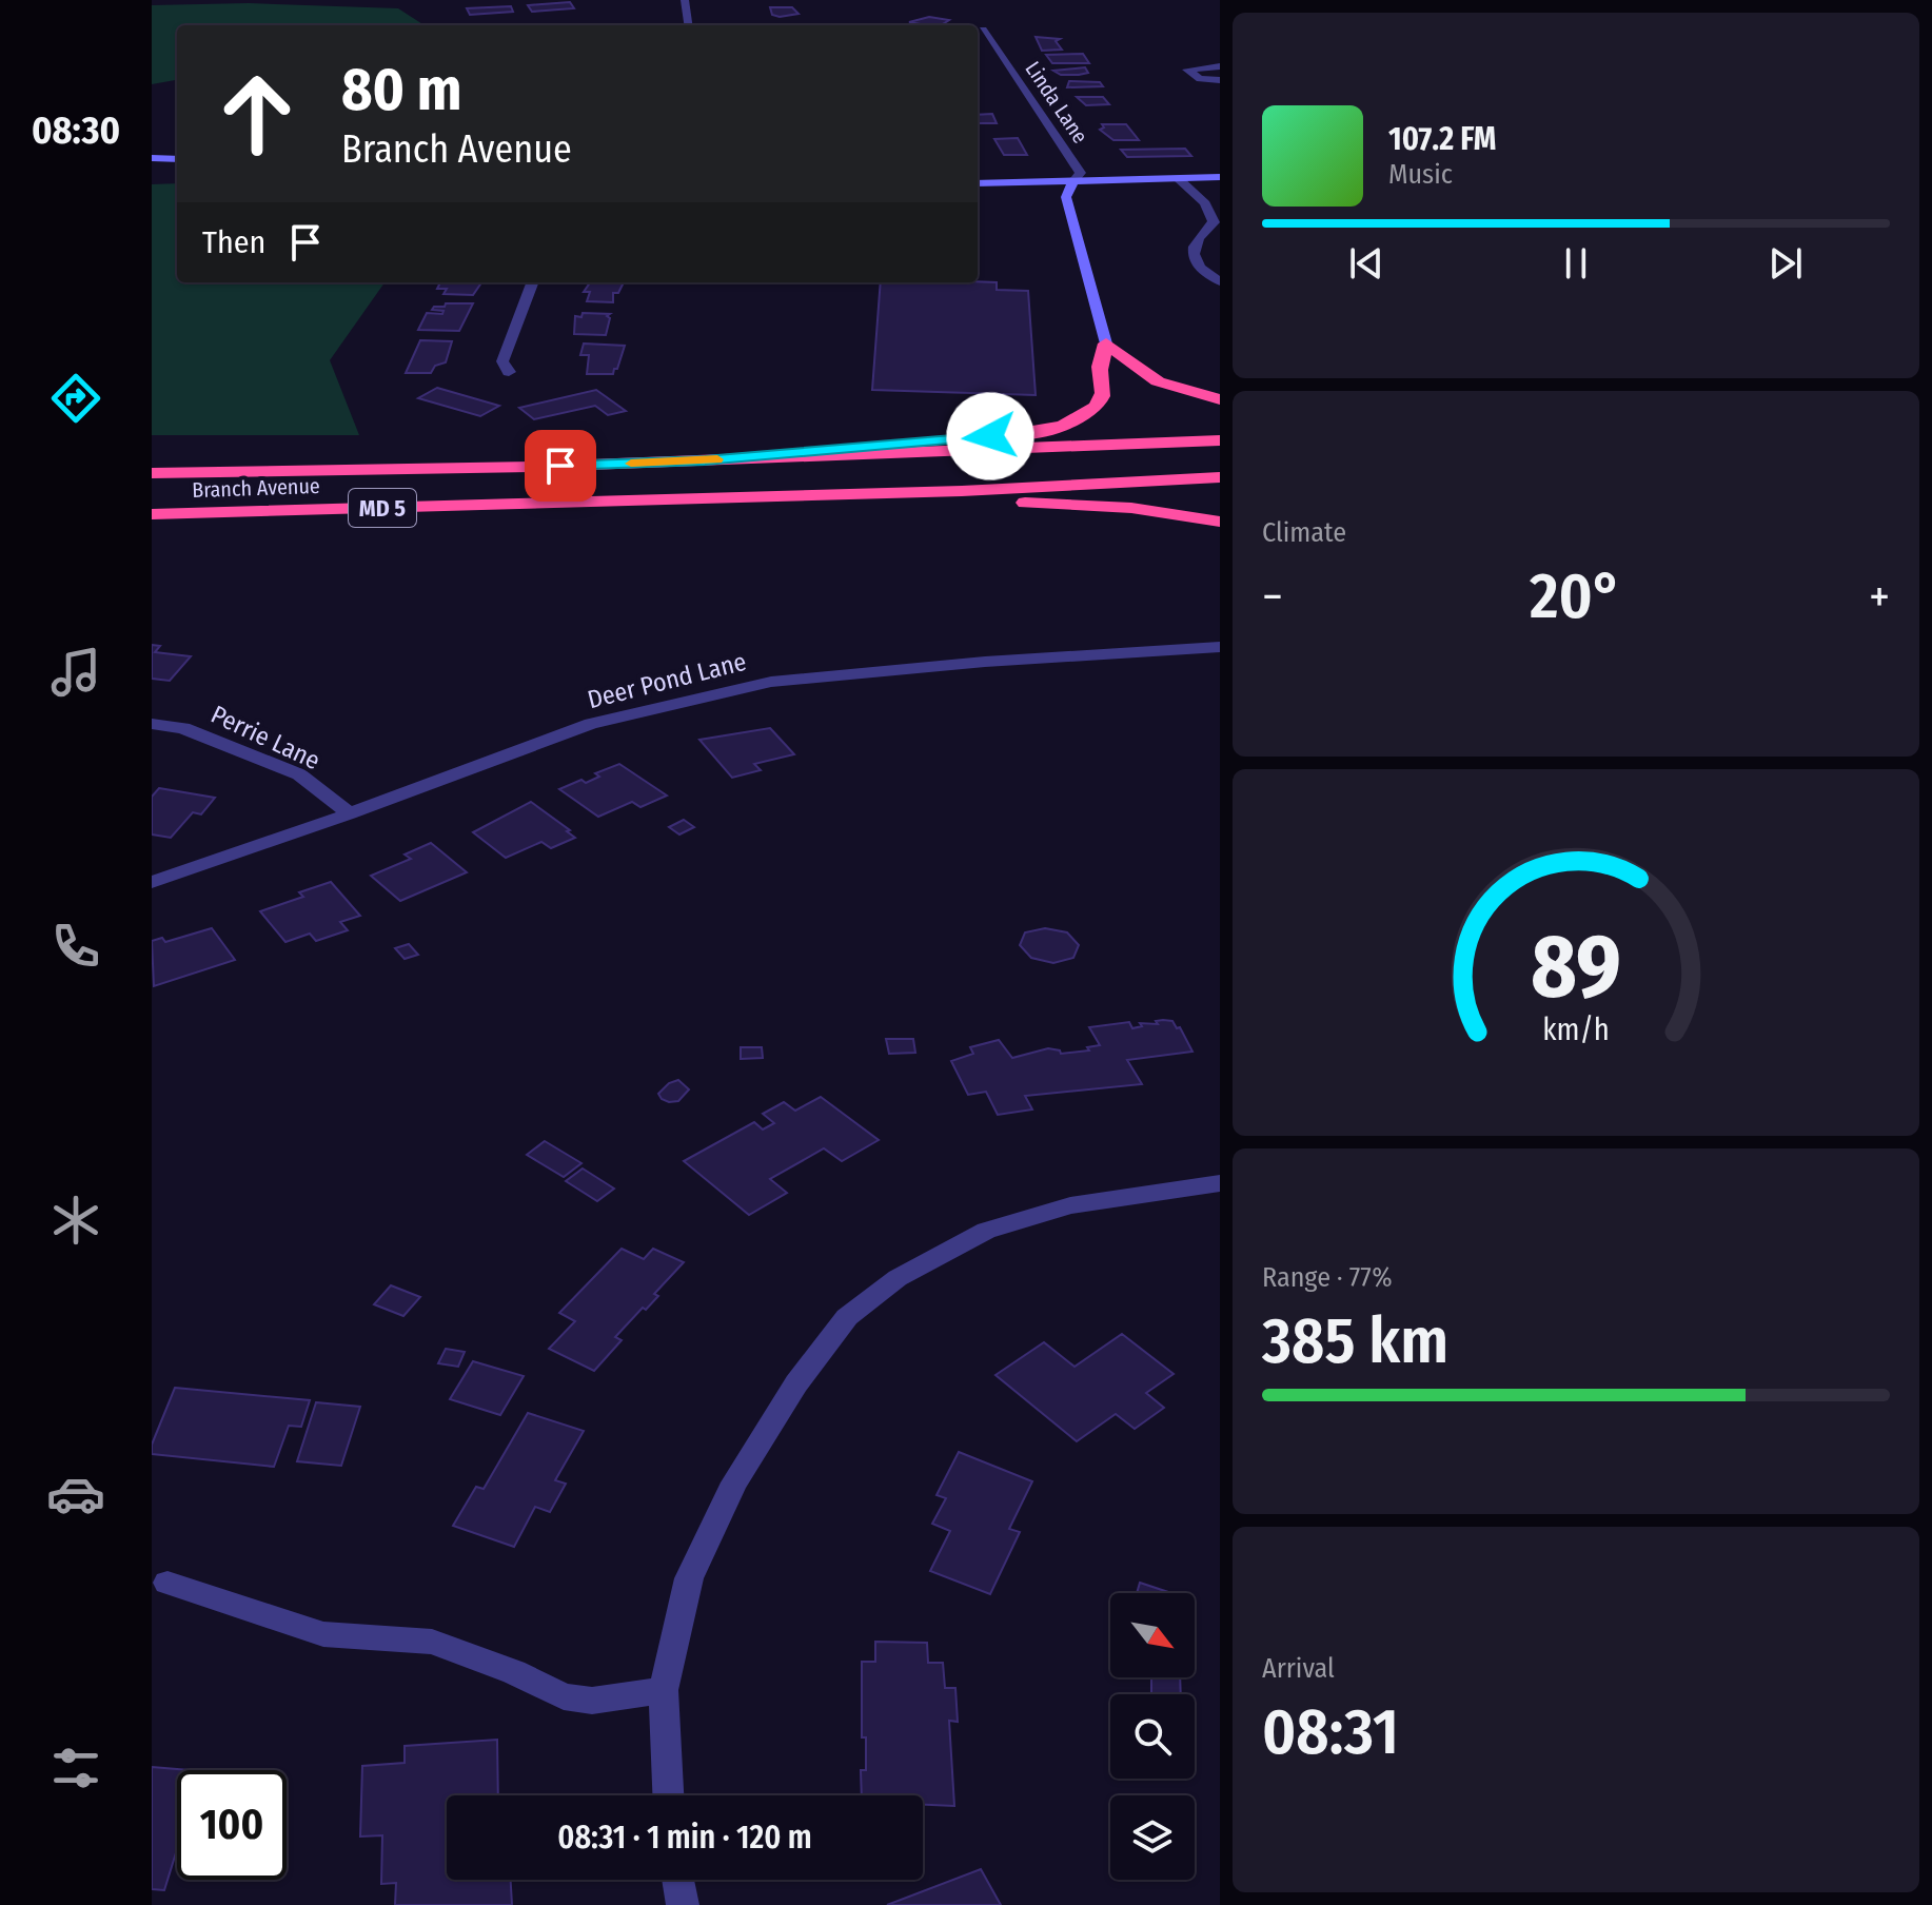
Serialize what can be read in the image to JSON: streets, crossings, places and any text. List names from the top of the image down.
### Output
{
  "streets": {
    "highway": ["Branch Avenue", "MD 5"],
    "street": ["Linda Lane", "Deer Pond Lane", "Perrie Lane"]
  },
  "crossings": [
    ["Deer Pond Lane", "Perrie Lane"]
  ],
  "north": "bottom right",
  "page": {
    "tabs": "08:30",
    "turn": ["80 m", "Branch Avenue"],
    "song": ["107.2 FM", "Music"],
    "then": "Then",
    "tile": [
      "Climate",
      ["Range · 77%", "385 km"],
      ["Arrival", "08:31"]
    ],
    "heat": ["−", "20°", "+"],
    "limit": "100",
    "trip": "08:31 · 1 min · 120 m",
    "gauge": ["89", "km/h"]
  }
}
